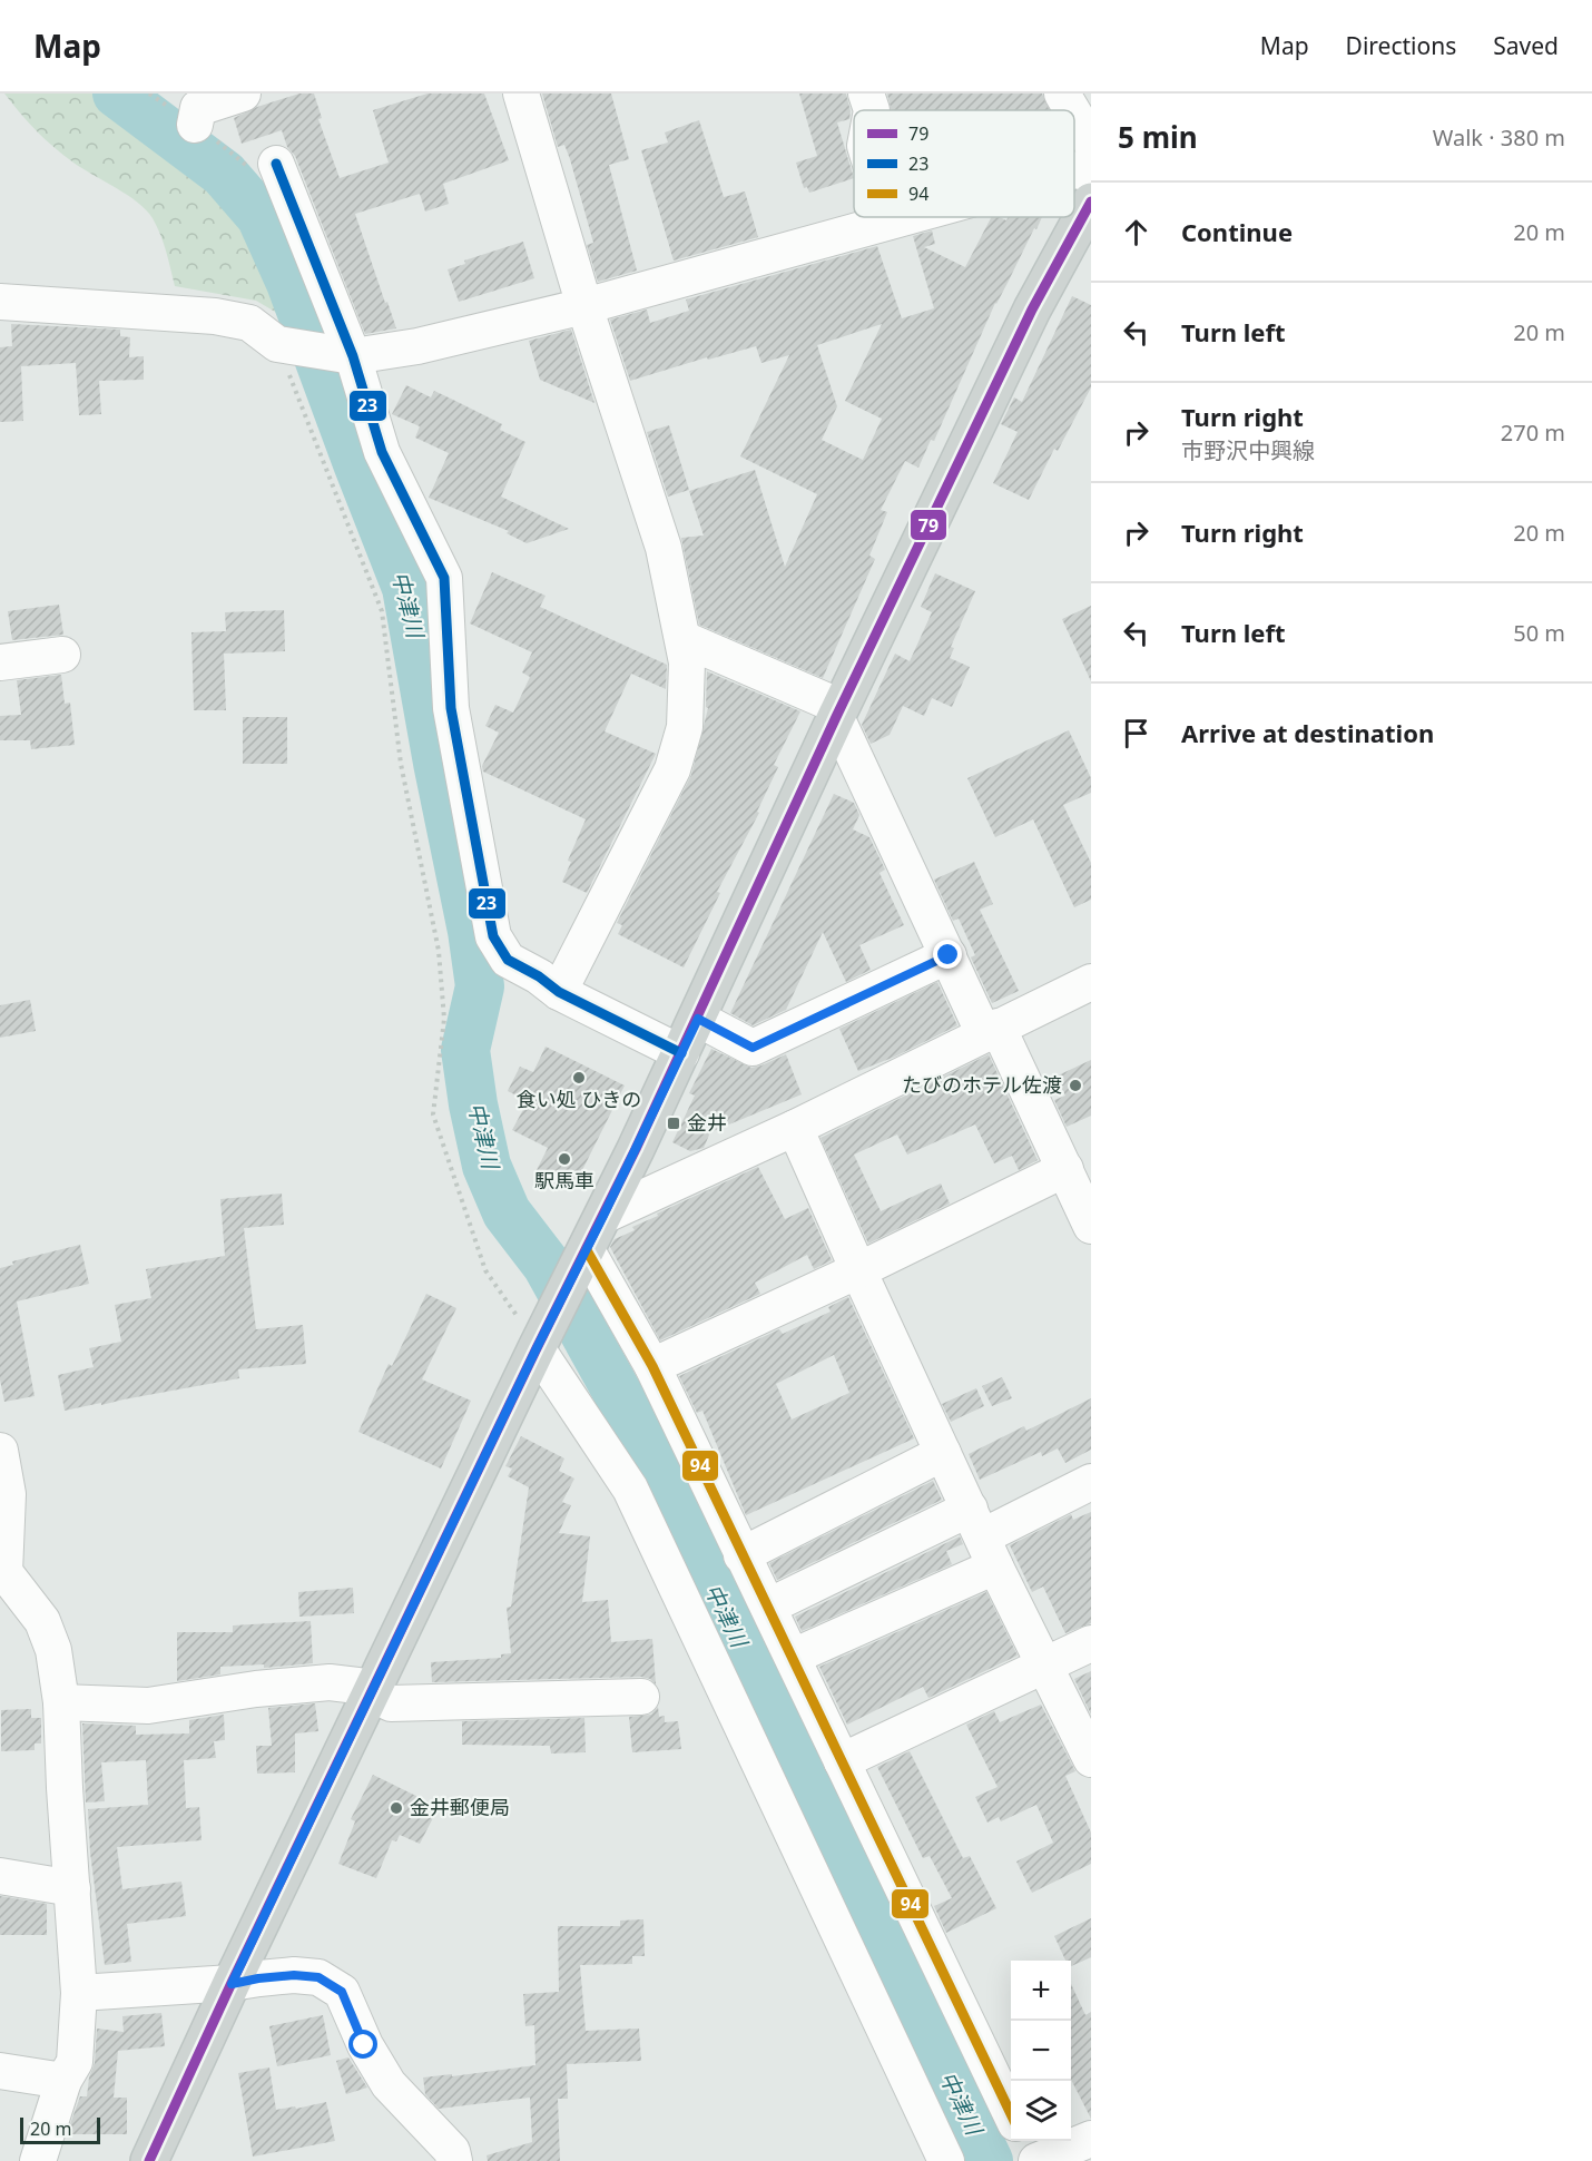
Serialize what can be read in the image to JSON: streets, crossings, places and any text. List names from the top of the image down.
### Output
{
  "water": ["中津川"],
  "places": {
    "other": [
      "食い処 ひきの",
      "たびのホテル佐渡",
      "駅馬車",
      "金井郵便局"
    ],
    "transit": ["金井"]
  },
  "lines": ["transit line 23", "transit line 79", "transit line 94"],
  "legend": ["79", "23", "94"],
  "scale_bar": "20 m",
  "page": {
    "header": "Map",
    "nav": ["Map", "Directions", "Saved"],
    "heading": ["5 min", "Walk · 380 m"],
    "list": [
      ["Continue", "20 m"],
      ["Turn left", "20 m"],
      ["Turn right", "市野沢中興線", "270 m"],
      ["Turn right", "20 m"],
      ["Turn left", "50 m"],
      "Arrive at destination"
    ],
    "map_buttons": ["+", "−"],
    "scale": "20 m"
  }
}
